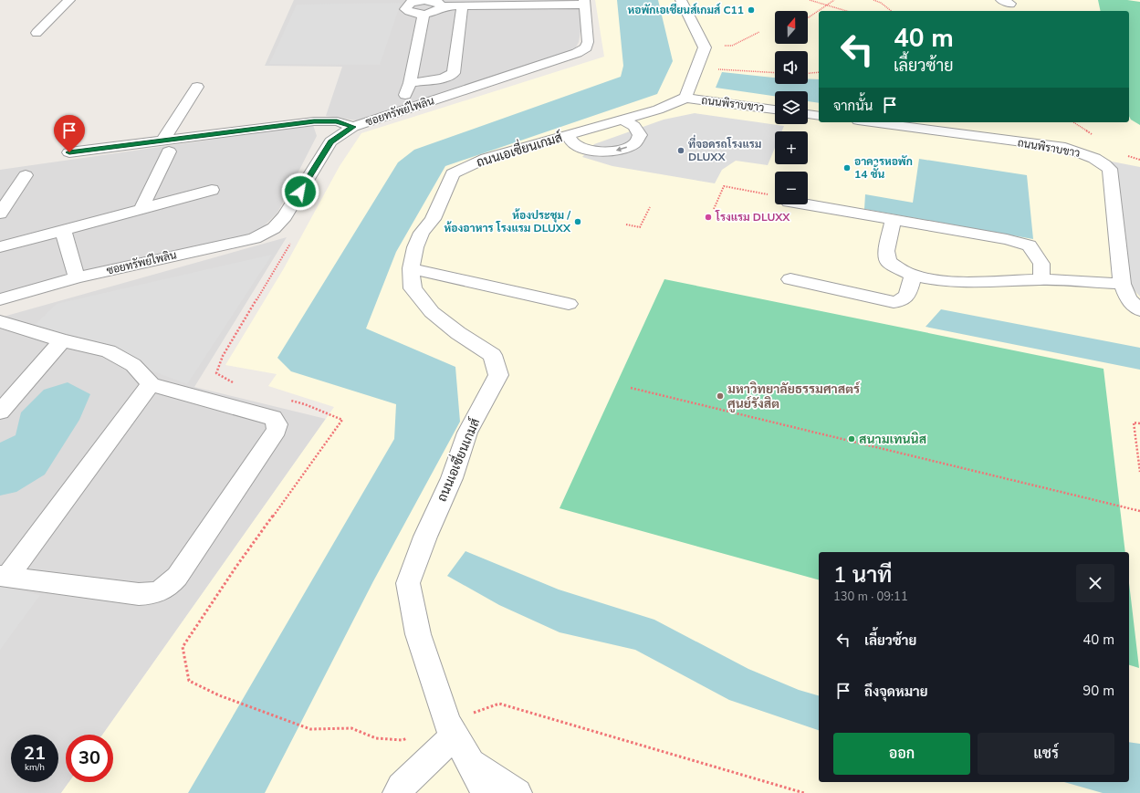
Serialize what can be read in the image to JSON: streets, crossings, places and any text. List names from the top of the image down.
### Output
{
  "streets": {
    "street": ["ถนนพิราบขาว", "ซอยทรัพย์ไพลิน", "ถนนเอเซี่ยนเกมส์"]
  },
  "crossings": [
    ["ถนนพิราบขาว", "ถนนเอเซี่ยนเกมส์"]
  ],
  "places": [
    "หอพักเอเชียนส์เกมส์ C11",
    "ที่จอดรถโรงแรม DLUXX",
    "อาคารหอพัก 14 ชั้น",
    "โรงแรม DLUXX",
    "ห้องประชุม / ห้องอาหาร โรงแรม DLUXX",
    "มหาวิทยาลัยธรรมศาสตร์ ศูนย์รังสิต",
    "สนามเทนนิส"
  ],
  "north": "top",
  "page": {
    "map_buttons": ["+", "−"],
    "turn": ["40 m", "เลี้ยวซ้าย"],
    "then": "จากนั้น",
    "heading": ["1 นาที", "130 m · 09:11"],
    "list": [
      {
        "name": "เลี้ยวซ้าย",
        "value": "40 m"
      },
      {
        "name": "ถึงจุดหมาย",
        "value": "90 m"
      }
    ],
    "buttons": ["ออก", "แชร์"],
    "speed": "21 km/h",
    "limit": "30"
  }
}
